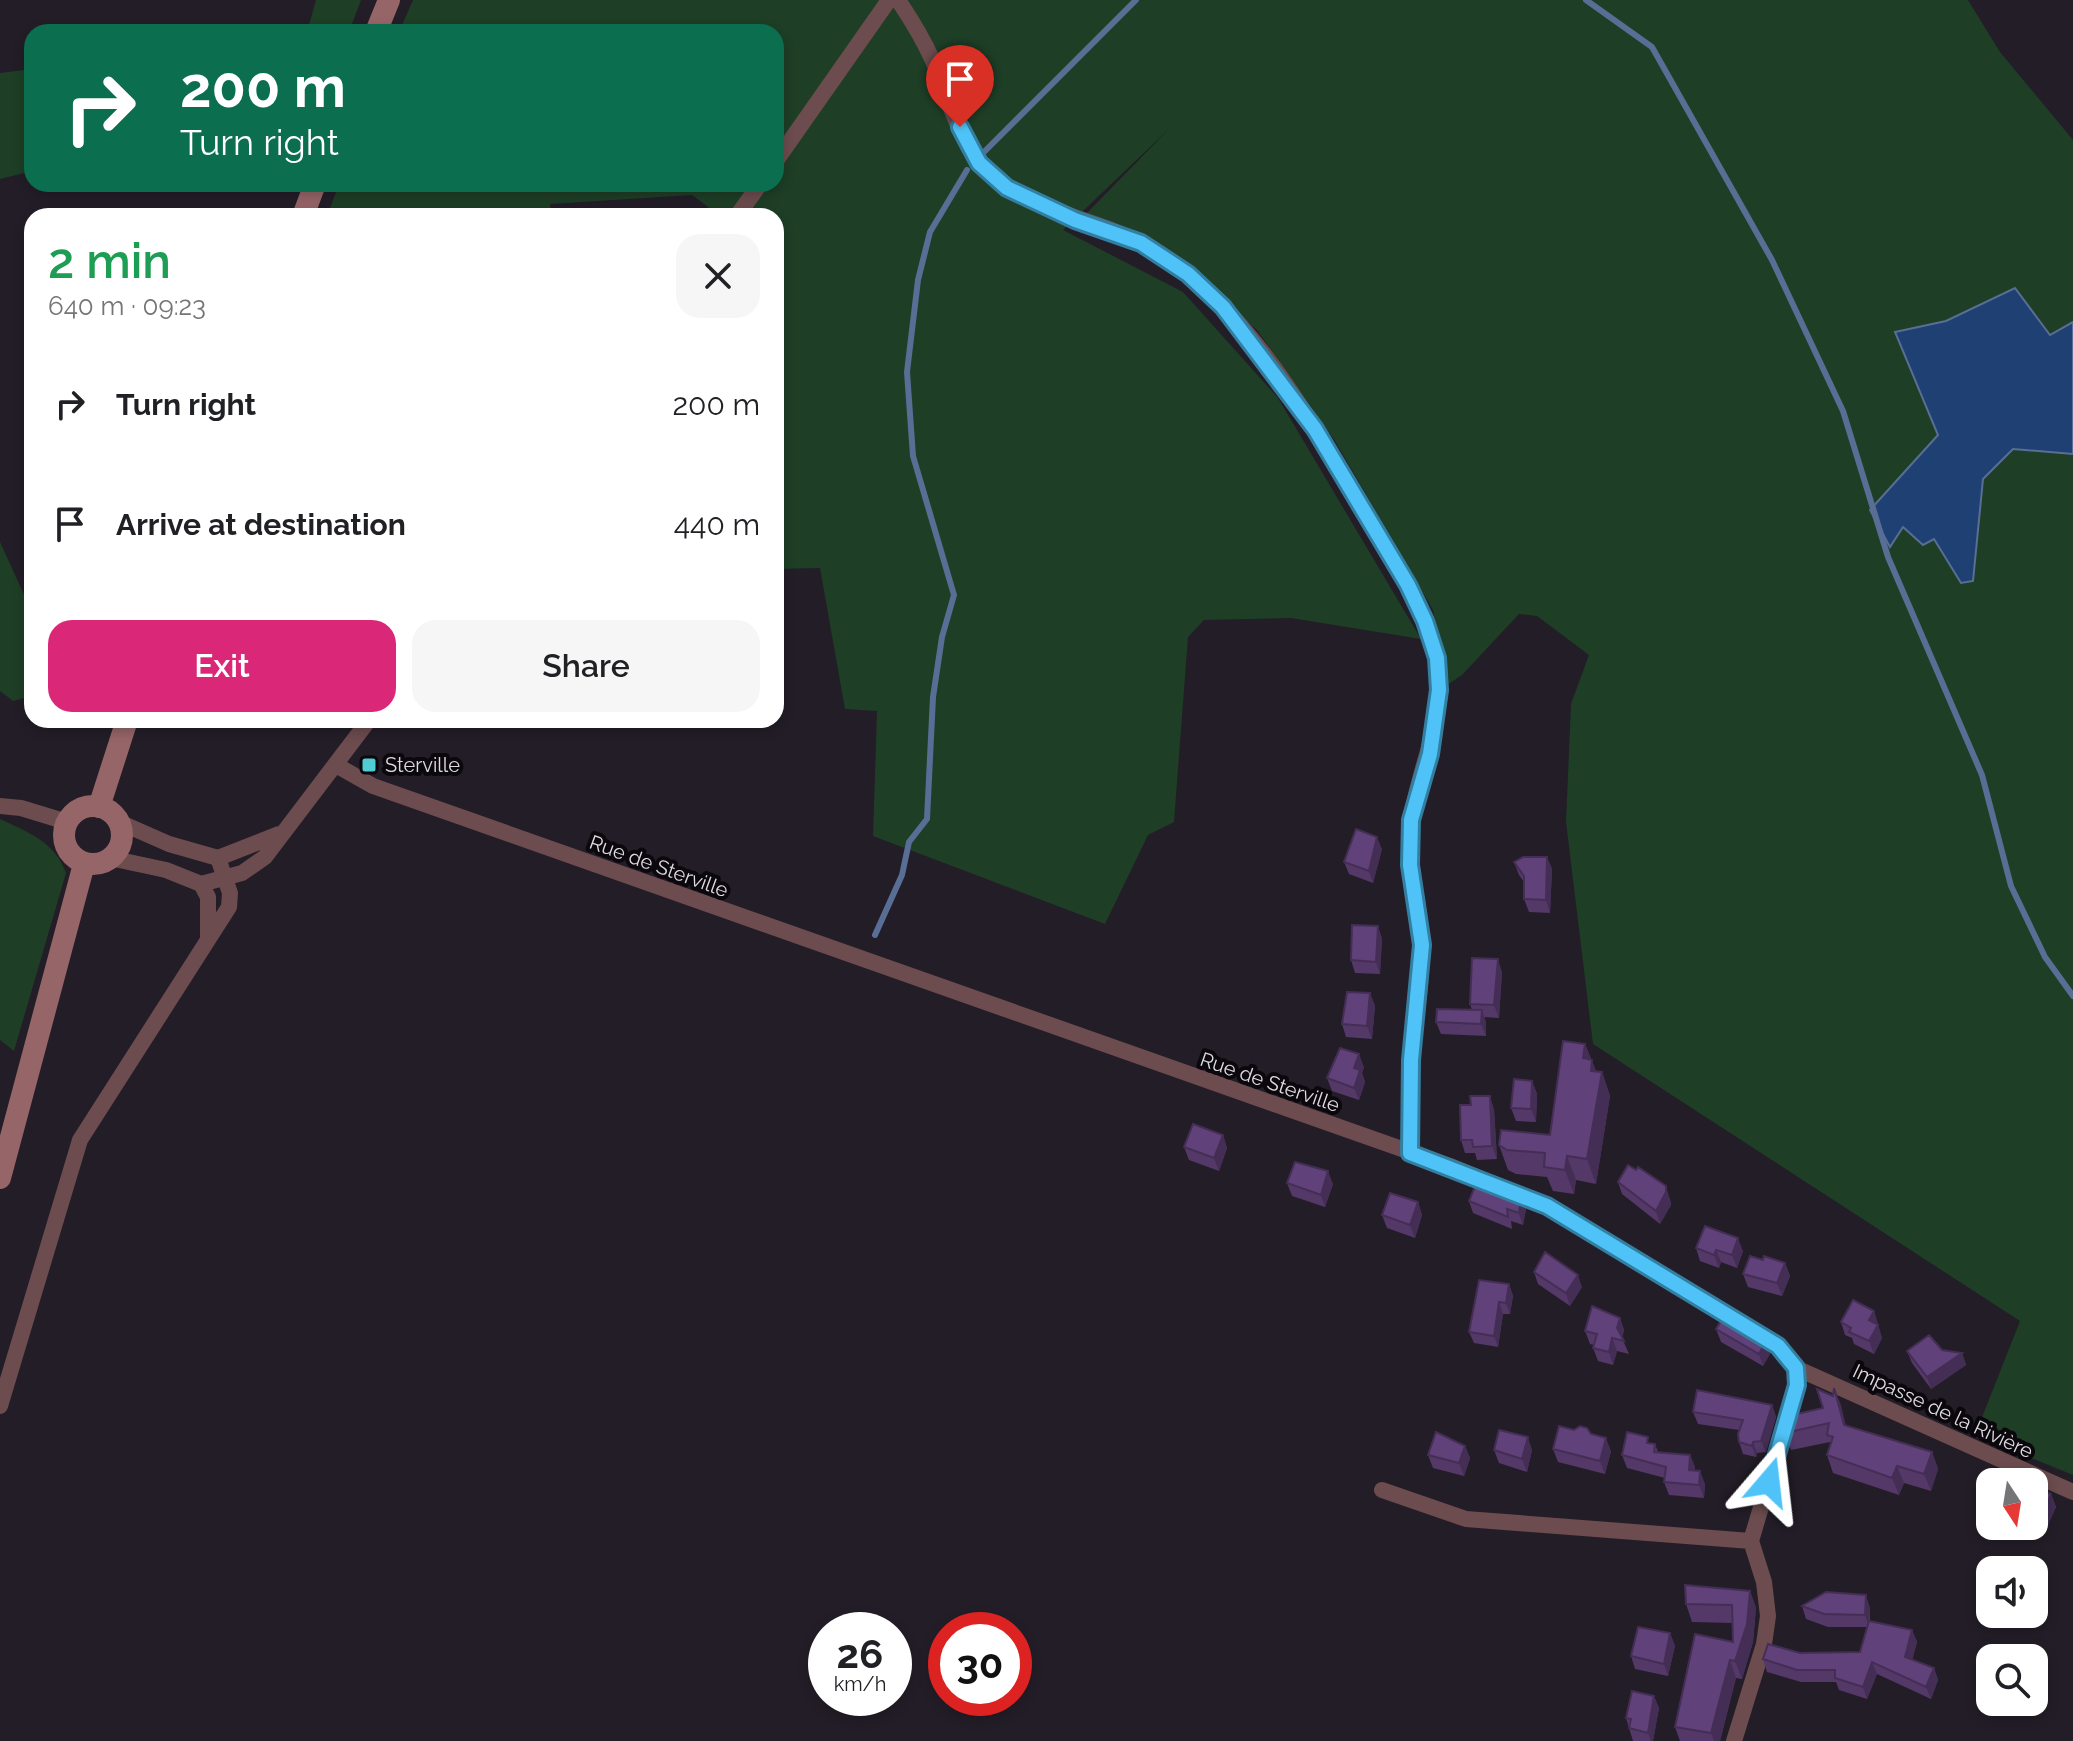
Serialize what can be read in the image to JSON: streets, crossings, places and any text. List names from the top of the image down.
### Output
{
  "streets": {
    "street": ["Rue de Sterville", "Impasse de la Rivière"]
  },
  "crossings": [
    ["Rue de Sterville", "Impasse de la Rivière"]
  ],
  "places": {
    "transit": ["Sterville"]
  },
  "north": "bottom",
  "page": {
    "turn": ["200 m", "Turn right"],
    "heading": ["2 min", "640 m · 09:23"],
    "list": [
      {
        "name": "Turn right",
        "value": "200 m"
      },
      {
        "name": "Arrive at destination",
        "value": "440 m"
      }
    ],
    "buttons": ["Exit", "Share"],
    "speed": "26 km/h",
    "limit": "30"
  }
}
